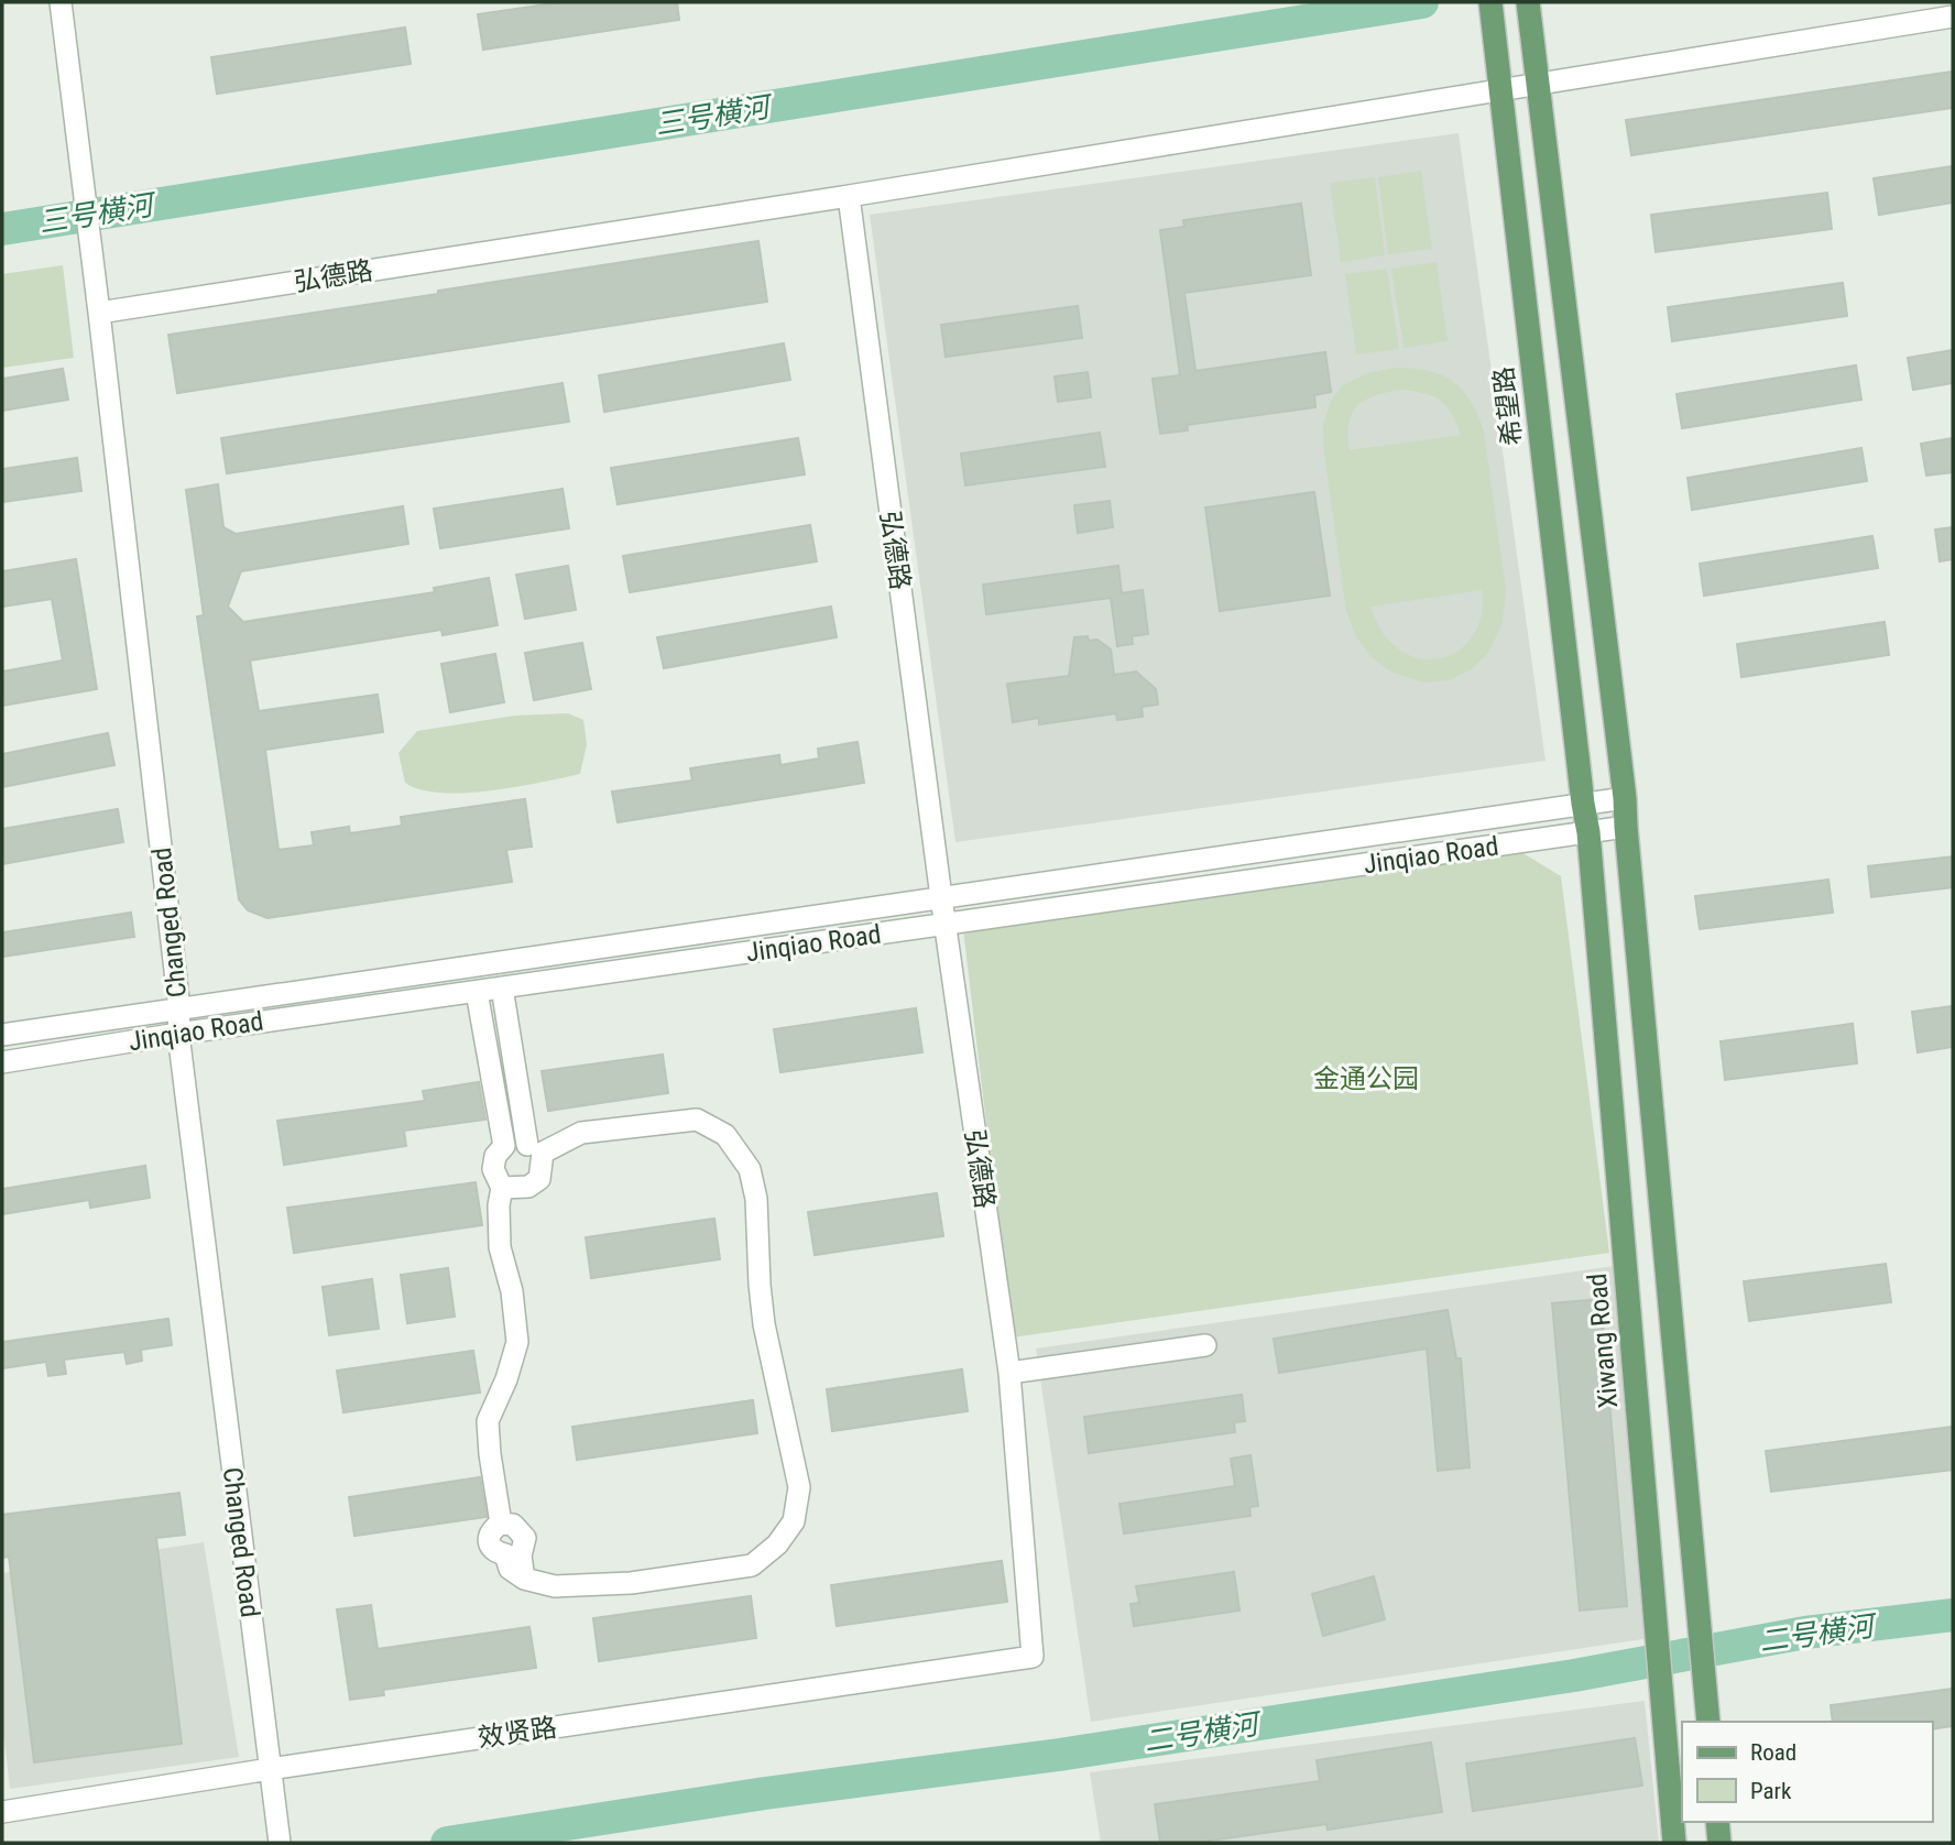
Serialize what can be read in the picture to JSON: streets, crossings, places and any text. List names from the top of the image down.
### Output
{
  "streets": {
    "main road": ["希望路", "Xiwang Road"],
    "street": [
      "弘德路",
      "Jinqiao Road",
      "Changed Road",
      "效贤路"
    ]
  },
  "crossings": [
    ["弘德路", "Jinqiao Road"],
    ["弘德路", "Changed Road"],
    ["弘德路", "效贤路"],
    ["希望路", "Jinqiao Road"],
    ["希望路", "Xiwang Road"],
    ["Jinqiao Road", "Changed Road"],
    ["Jinqiao Road", "Xiwang Road"],
    ["Changed Road", "效贤路"]
  ],
  "water": ["三号横河", "二号横河"],
  "parks": ["金通公园"],
  "legend": ["Road", "Park"]
}
